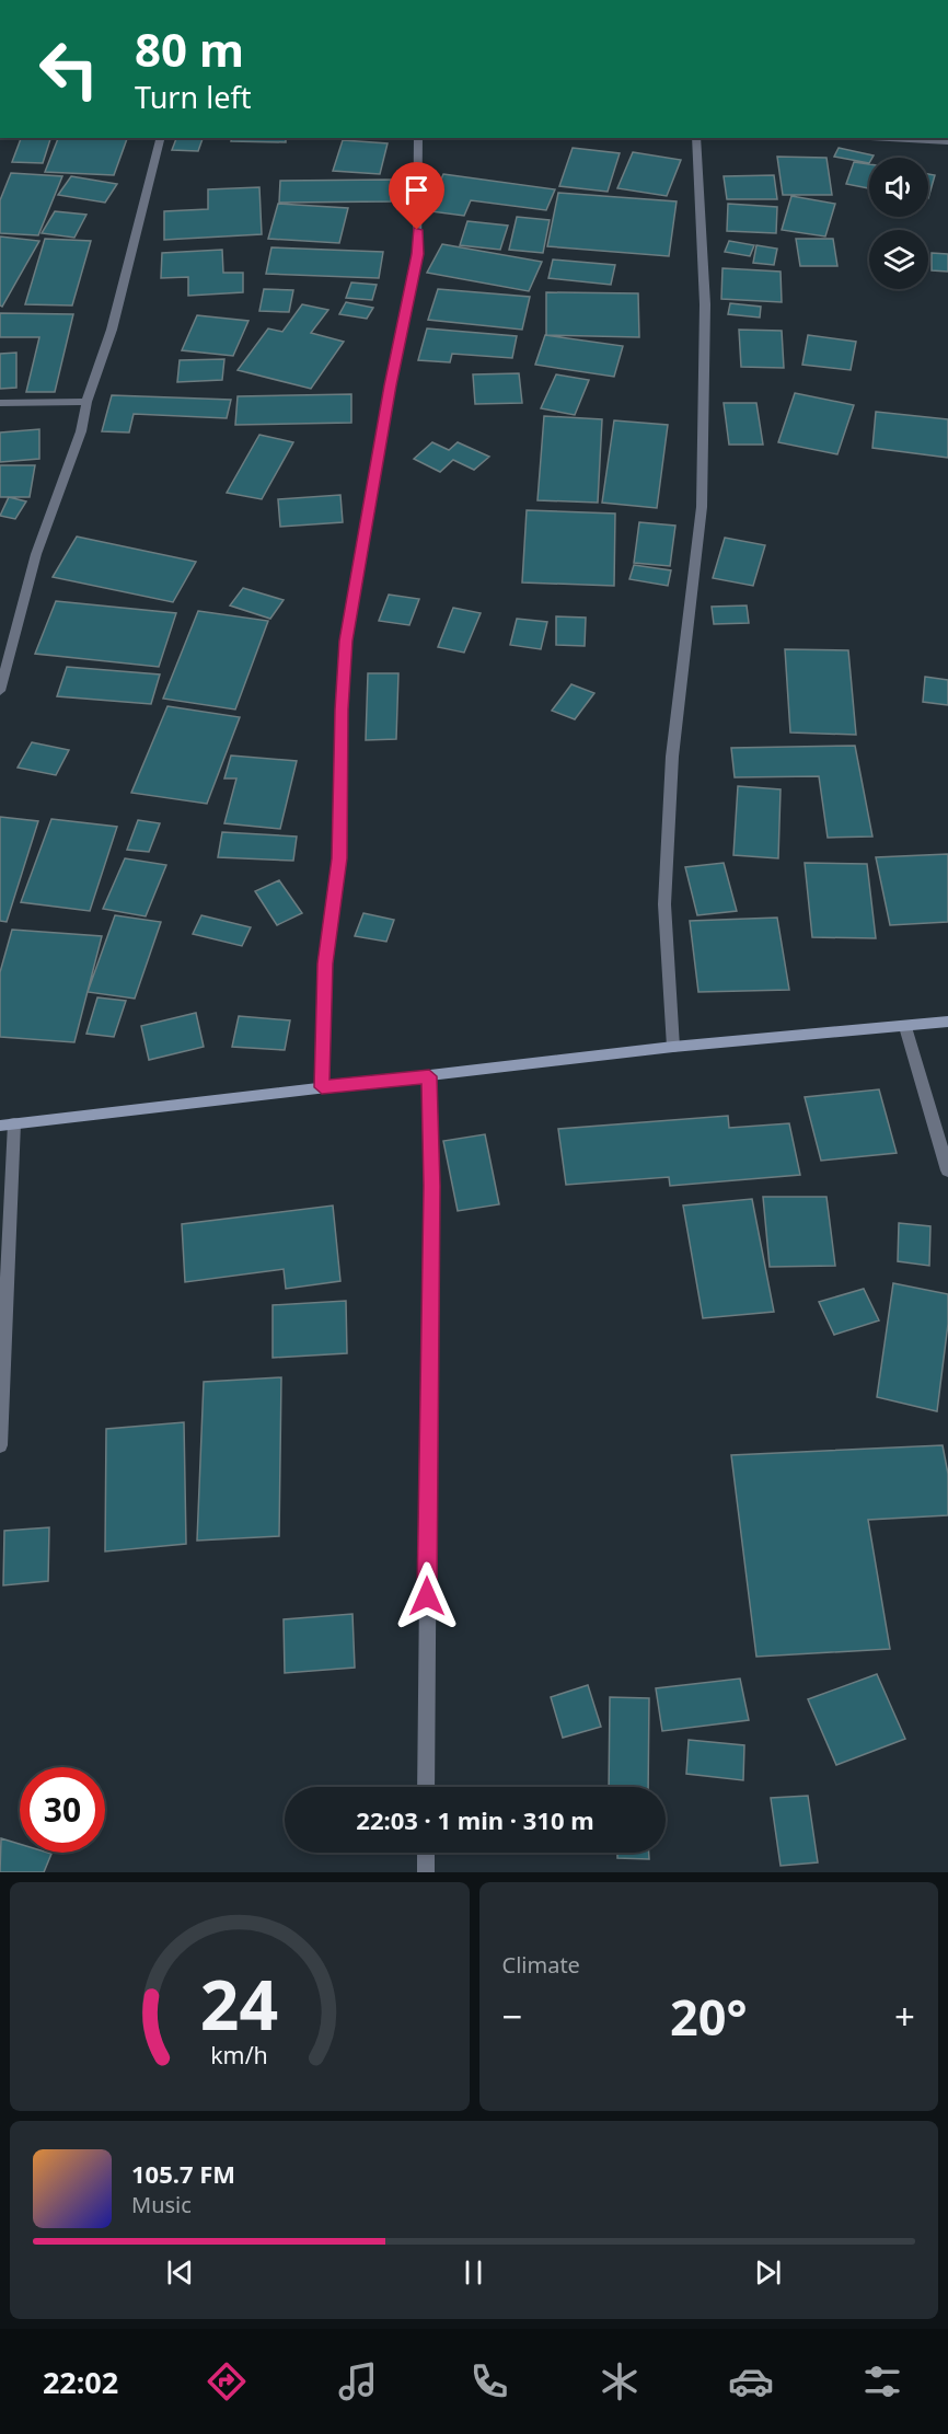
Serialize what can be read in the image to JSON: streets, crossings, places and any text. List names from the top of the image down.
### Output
{
  "page": {
    "turn": ["80 m", "Turn left"],
    "limit": "30",
    "trip": "22:03 · 1 min · 310 m",
    "tile": "Climate",
    "heat": ["−", "20°", "+"],
    "song": ["105.7 FM", "Music"],
    "tabs": "22:02",
    "gauge": ["24", "km/h"]
  }
}
